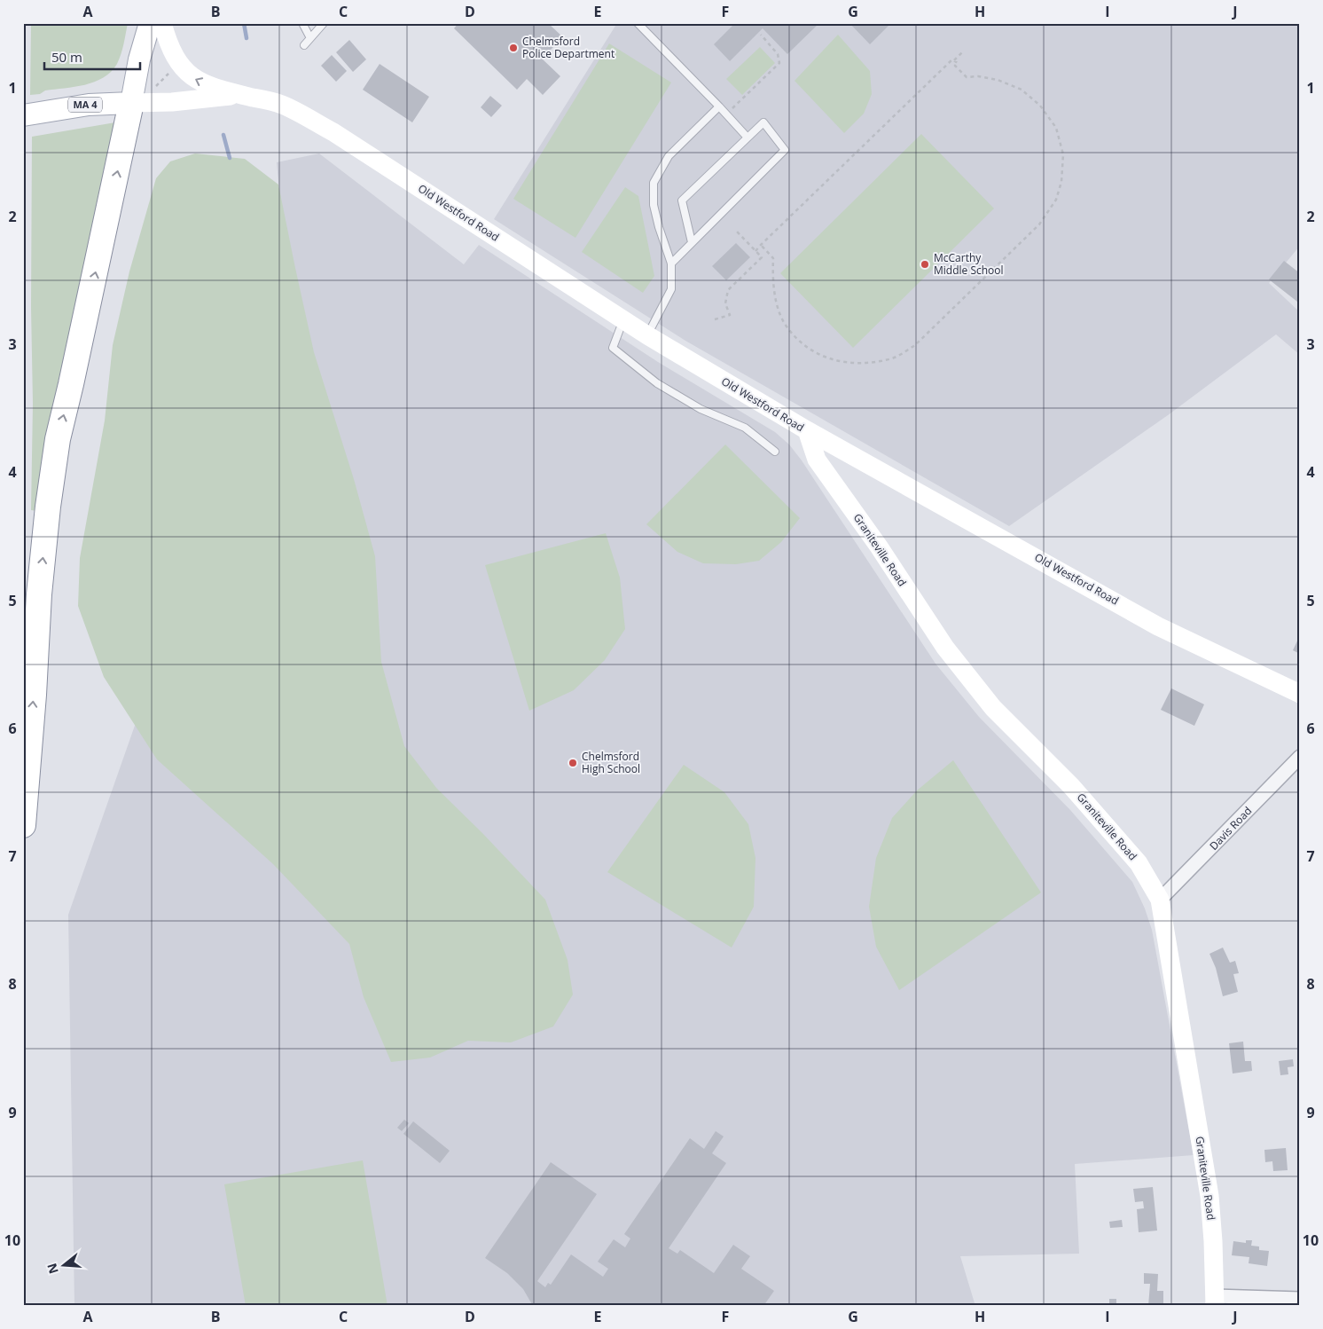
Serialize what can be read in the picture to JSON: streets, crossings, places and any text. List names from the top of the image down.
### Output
{
  "streets": {
    "main road": ["MA 4", "Old Westford Road", "Graniteville Road"],
    "street": ["Davis Road"]
  },
  "crossings": [
    ["MA 4", "Old Westford Road"],
    ["Old Westford Road", "Graniteville Road"],
    ["Graniteville Road", "Davis Road"]
  ],
  "places": ["Chelmsford Police Department", "McCarthy Middle School", "Chelmsford High School"],
  "scale_bar": "50 m",
  "north": "left",
  "grid": {
    "columns": [
      "A",
      "B",
      "C",
      "D",
      "E",
      "F",
      "G",
      "H",
      "I",
      "J"
    ],
    "rows": [
      "1",
      "2",
      "3",
      "4",
      "5",
      "6",
      "7",
      "8",
      "9",
      "10"
    ]
  }
}
